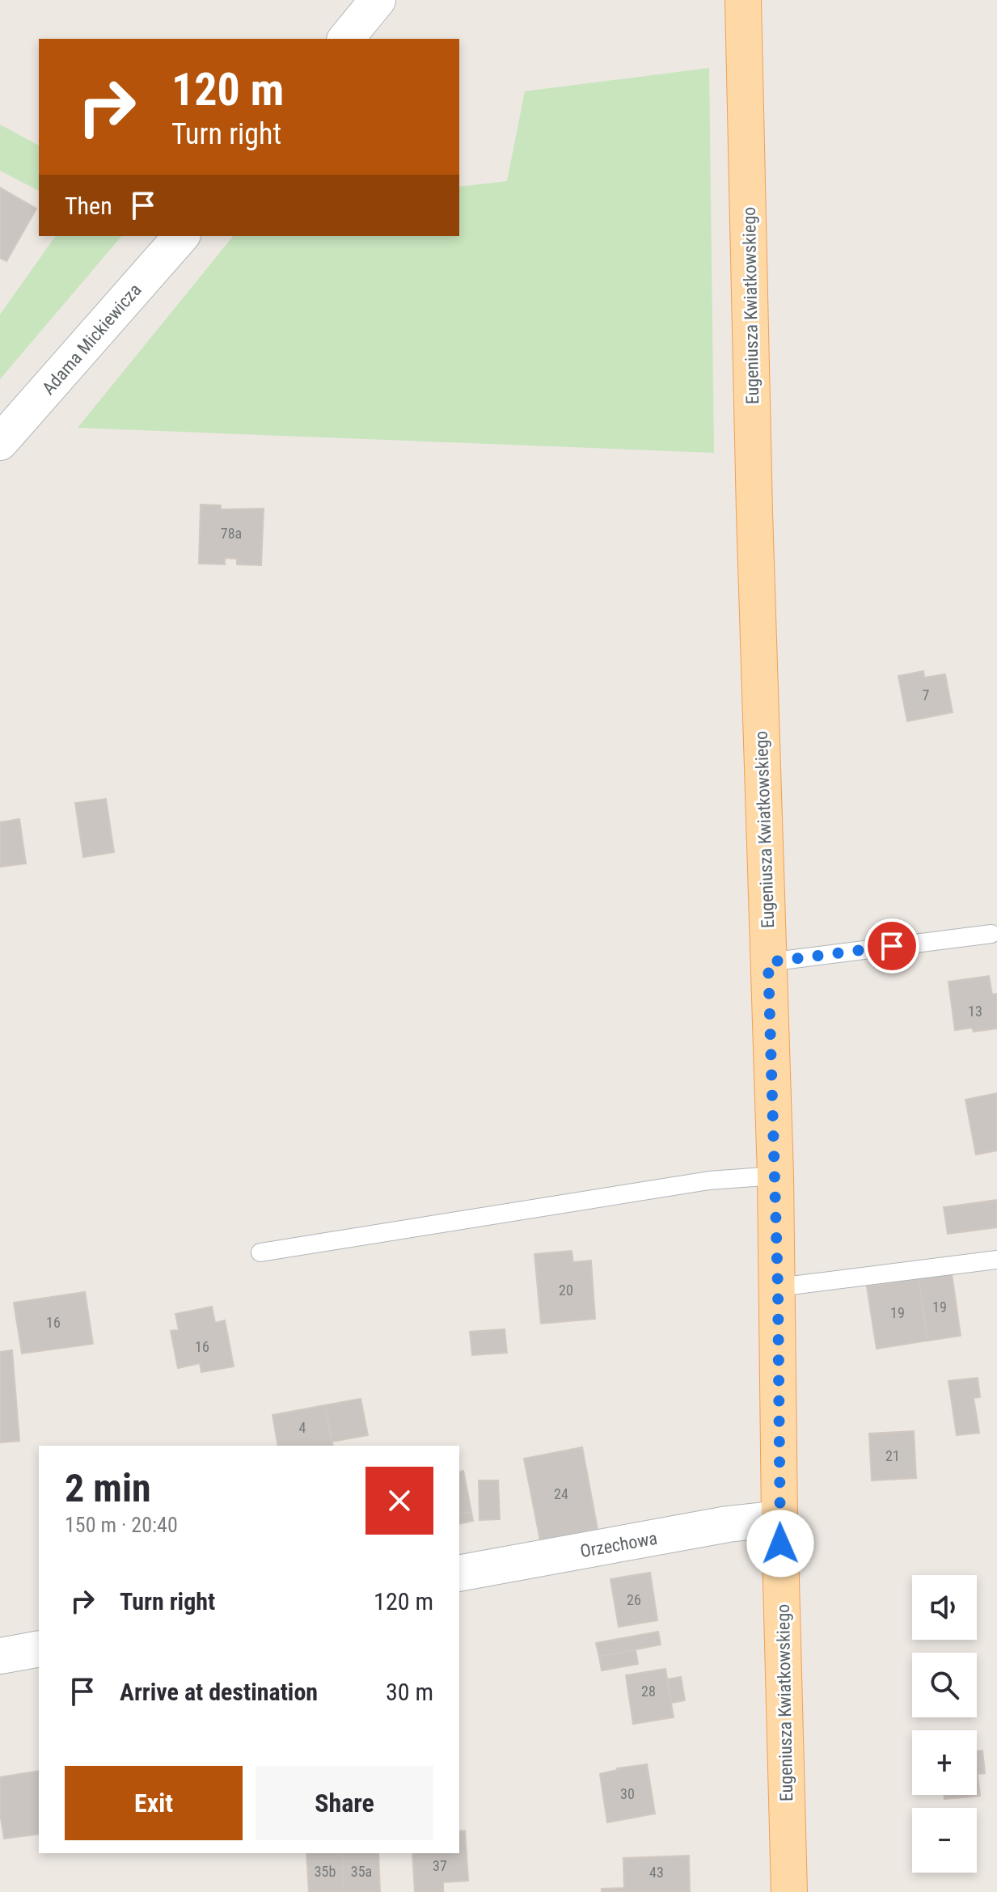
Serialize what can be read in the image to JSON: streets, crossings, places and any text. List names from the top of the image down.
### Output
{
  "streets": {
    "main road": ["Eugeniusza Kwiatkowskiego"],
    "street": ["Adama Mickiewicza", "Orzechowa"]
  },
  "crossings": [
    ["Eugeniusza Kwiatkowskiego", "Orzechowa"]
  ],
  "house_numbers": [
    "78a",
    "7",
    "13",
    "20",
    "19",
    "19",
    "16",
    "16",
    "4",
    "21",
    "24",
    "26",
    "28",
    "30",
    "37",
    "35b",
    "35a",
    "43"
  ],
  "page": {
    "turn": ["120 m", "Turn right"],
    "then": "Then",
    "heading": ["2 min", "150 m · 20:40"],
    "list": [
      {
        "name": "Turn right",
        "value": "120 m"
      },
      {
        "name": "Arrive at destination",
        "value": "30 m"
      }
    ],
    "map_buttons": ["+", "−"],
    "buttons": ["Exit", "Share"]
  }
}
